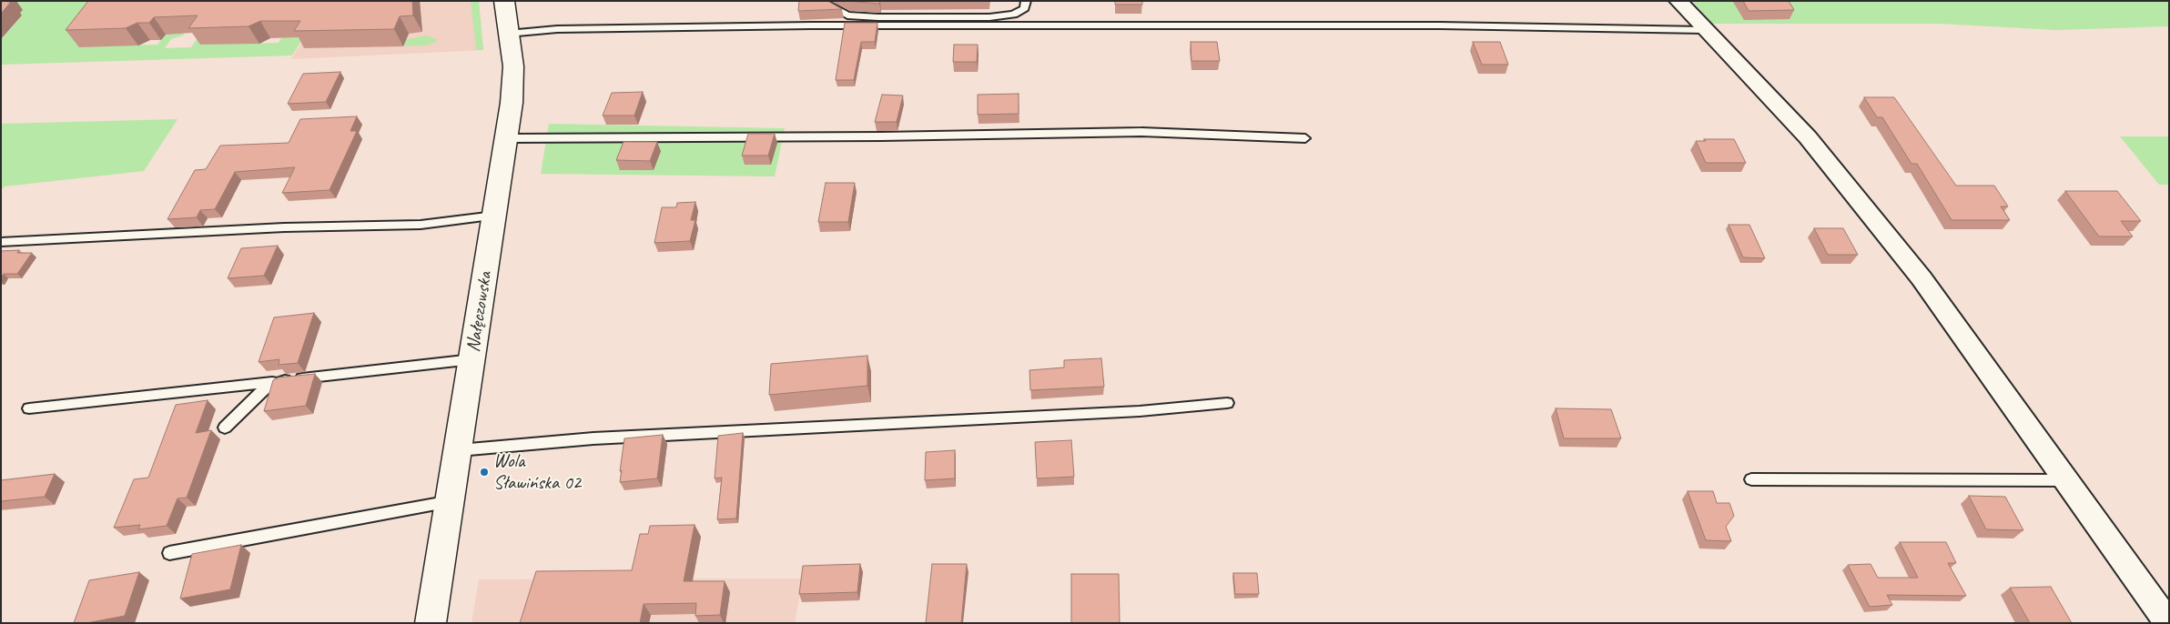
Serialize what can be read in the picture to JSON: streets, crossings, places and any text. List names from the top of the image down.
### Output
{
  "streets": {
    "main road": ["Nałęczowska"]
  },
  "places": ["Wola Sławińska 02"]
}
